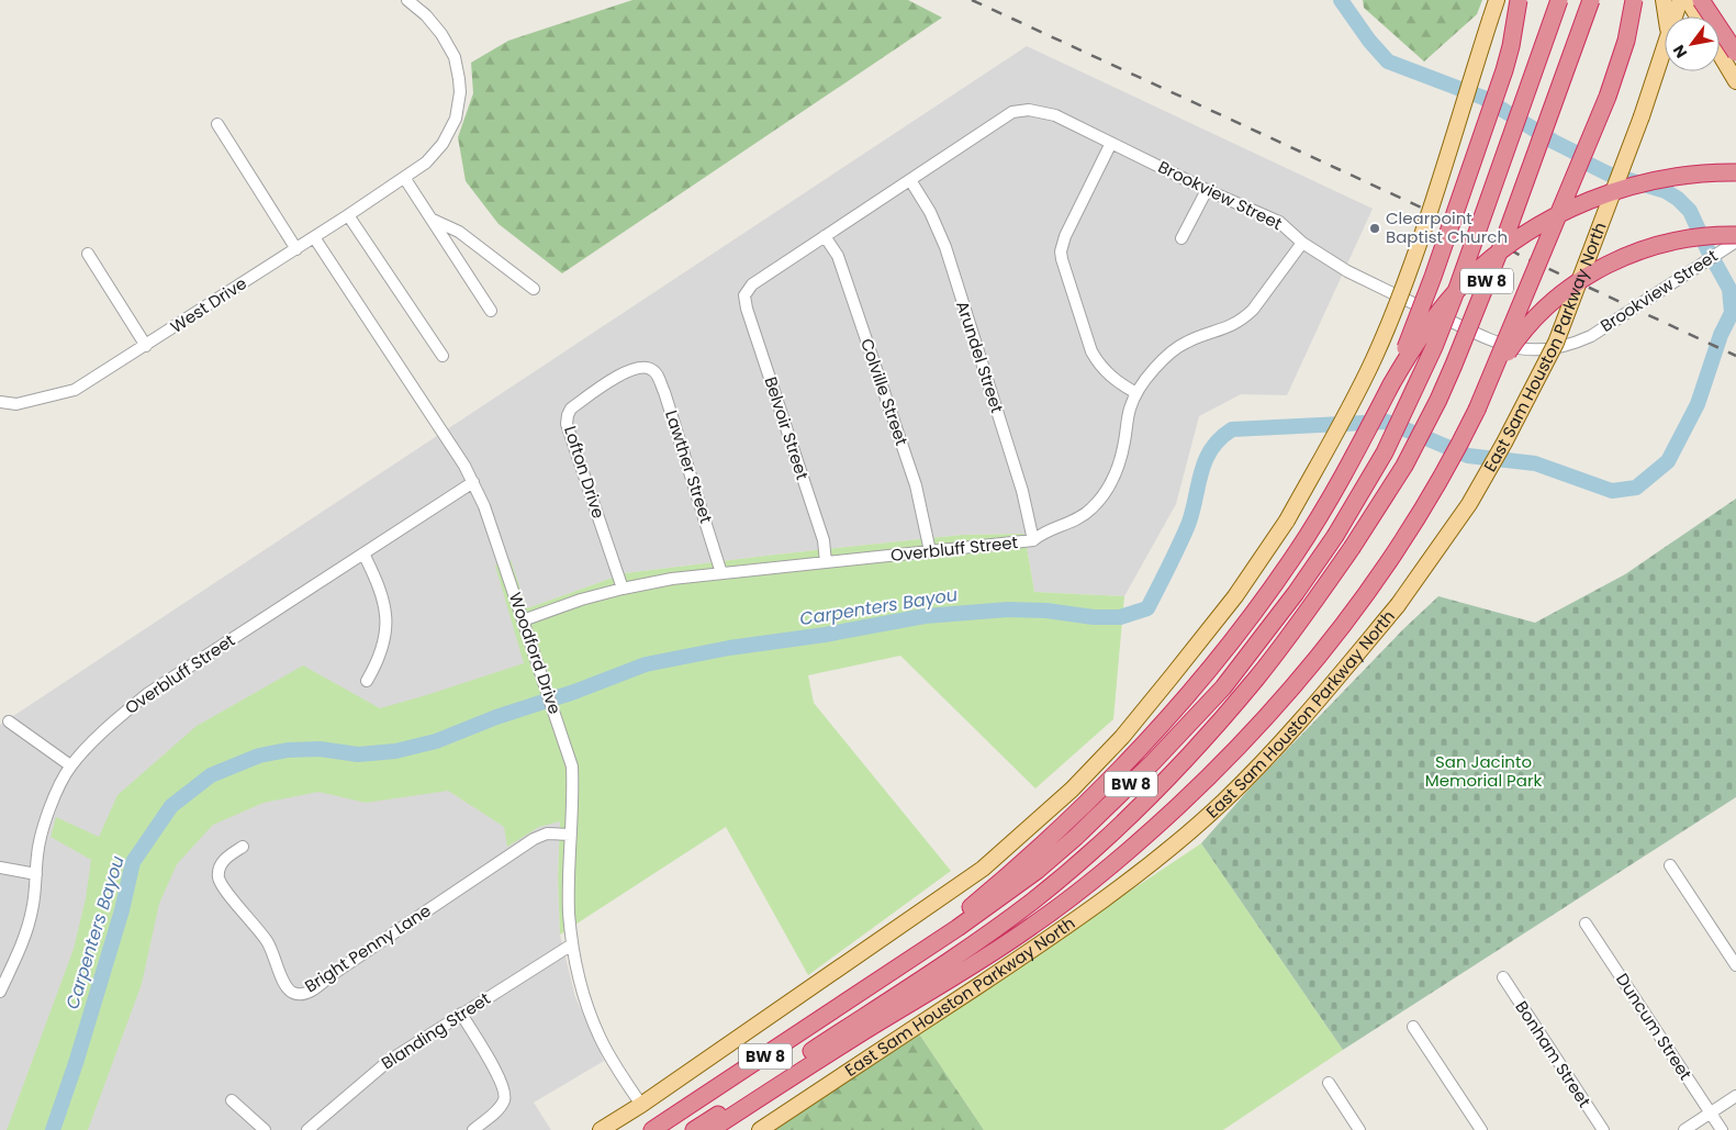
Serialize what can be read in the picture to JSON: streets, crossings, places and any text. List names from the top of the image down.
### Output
{
  "streets": {
    "highway": ["BW 8"],
    "main road": ["East Sam Houston Parkway North"],
    "street": [
      "Brookview Street",
      "West Drive",
      "Arundel Street",
      "Colville Street",
      "Belvoir Street",
      "Lawther Street",
      "Lofton Drive",
      "Overbluff Street",
      "Woodford Drive",
      "Bright Penny Lane",
      "Duncum Street",
      "Blanding Street",
      "Bonham Street"
    ]
  },
  "crossings": [
    ["Brookview Street", "Arundel Street"],
    ["Brookview Street", "Colville Street"],
    ["Brookview Street", "Belvoir Street"],
    ["Brookview Street", "Overbluff Street"],
    ["BW 8", "Woodford Drive"],
    ["West Drive", "Woodford Drive"],
    ["Arundel Street", "Overbluff Street"],
    ["Colville Street", "Overbluff Street"],
    ["Belvoir Street", "Overbluff Street"],
    ["Lawther Street", "Lofton Drive"],
    ["Lawther Street", "Overbluff Street"],
    ["Lofton Drive", "Overbluff Street"],
    ["Overbluff Street", "Woodford Drive"],
    ["Woodford Drive", "Bright Penny Lane"],
    ["Woodford Drive", "Blanding Street"]
  ],
  "water": ["Carpenters Bayou"],
  "parks": ["San Jacinto Memorial Park"],
  "places": ["Clearpoint Baptist Church"],
  "north": "bottom left"
}
